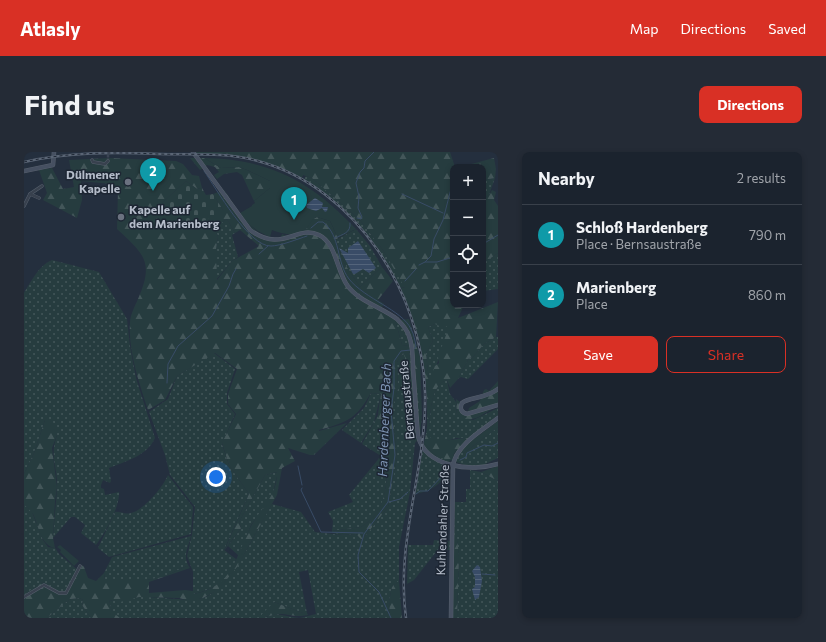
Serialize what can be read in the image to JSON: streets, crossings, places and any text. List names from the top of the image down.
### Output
{
  "streets": {
    "main road": ["Bernsaustraße", "Kuhlendahler Straße"]
  },
  "crossings": [
    ["Bernsaustraße", "Kuhlendahler Straße"]
  ],
  "water": ["Hardenberger Bach"],
  "places": ["Dülmener Kapelle", "Kapelle auf dem Marienberg"],
  "page": {
    "header": "Atlasly",
    "nav": ["Map", "Directions", "Saved"],
    "buttons": [
      "Directions",
      ["Save", "Share"]
    ],
    "title": "Find us",
    "heading": ["Nearby", "2 results"],
    "pins": ["2", "1"],
    "map_buttons": ["+", "−"],
    "list": [
      {
        "mark": "1",
        "name": "Schloß Hardenberg",
        "note": "Place · Bernsaustraße",
        "value": "790 m"
      },
      {
        "mark": "2",
        "name": "Marienberg",
        "note": "Place",
        "value": "860 m"
      }
    ]
  }
}
